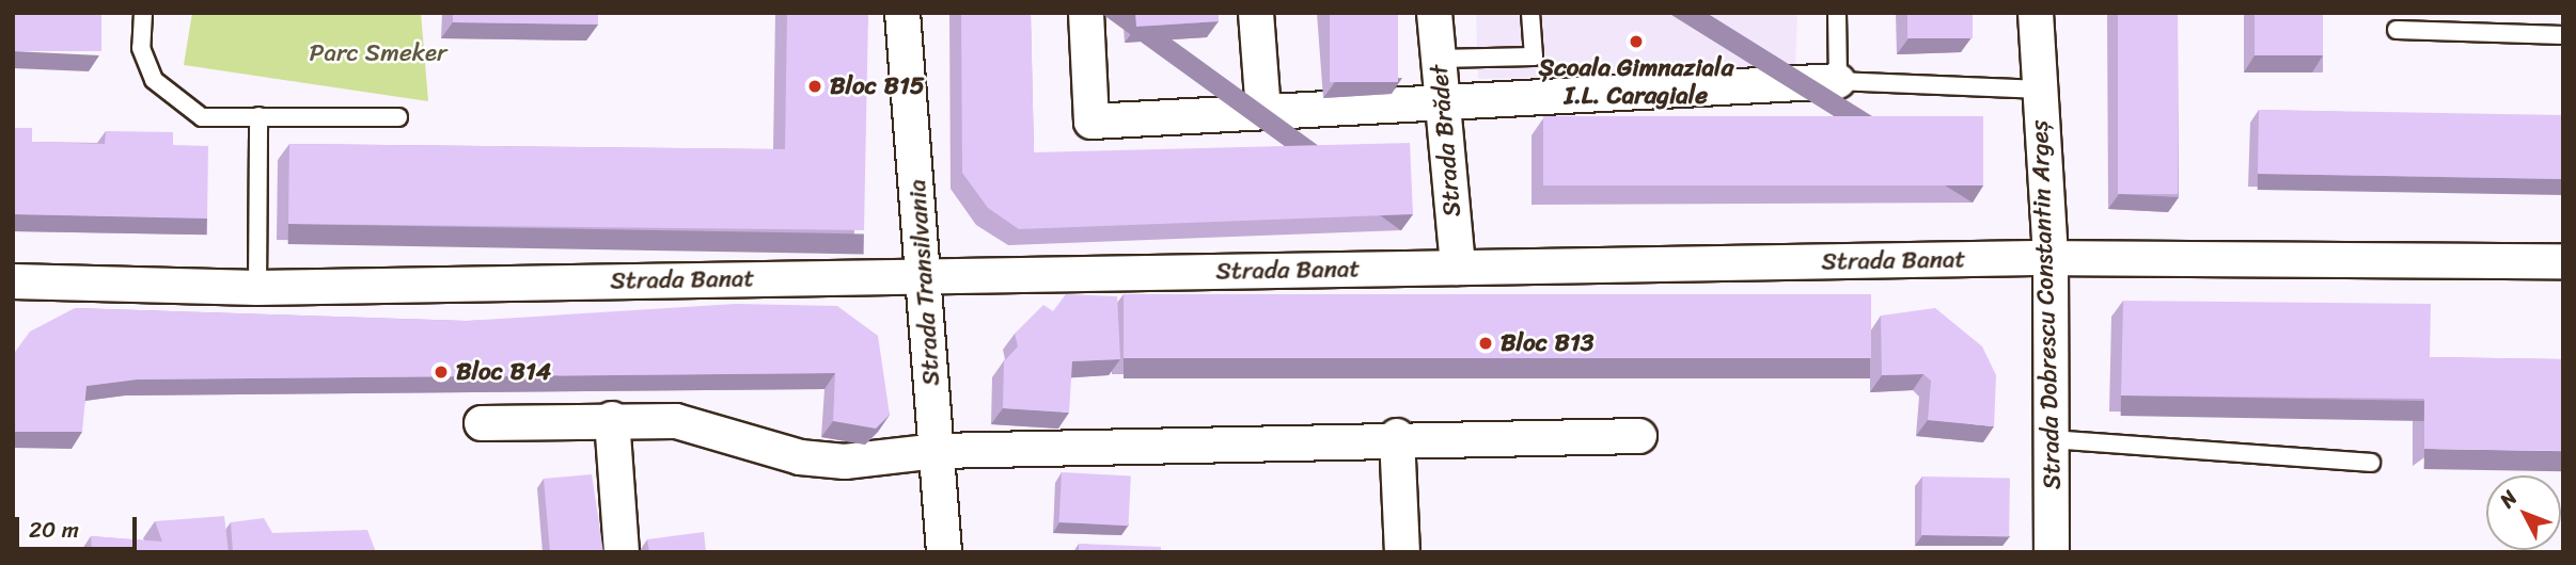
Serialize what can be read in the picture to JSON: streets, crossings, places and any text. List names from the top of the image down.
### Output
{
  "streets": {
    "street": [
      "Strada Brădet",
      "Strada Banat",
      "Strada Transilvania",
      "Strada Dobrescu Constantin Argeș"
    ]
  },
  "crossings": [
    ["Strada Brădet", "Strada Banat"],
    ["Strada Banat", "Strada Transilvania"],
    ["Strada Banat", "Strada Dobrescu Constantin Argeș"]
  ],
  "parks": ["Parc Smeker"],
  "places": [
    "Școala Gimnaziala I.L. Caragiale",
    "Bloc B15",
    "Bloc B13",
    "Bloc B14"
  ],
  "scale_bar": "20 m",
  "north": "top left"
}
